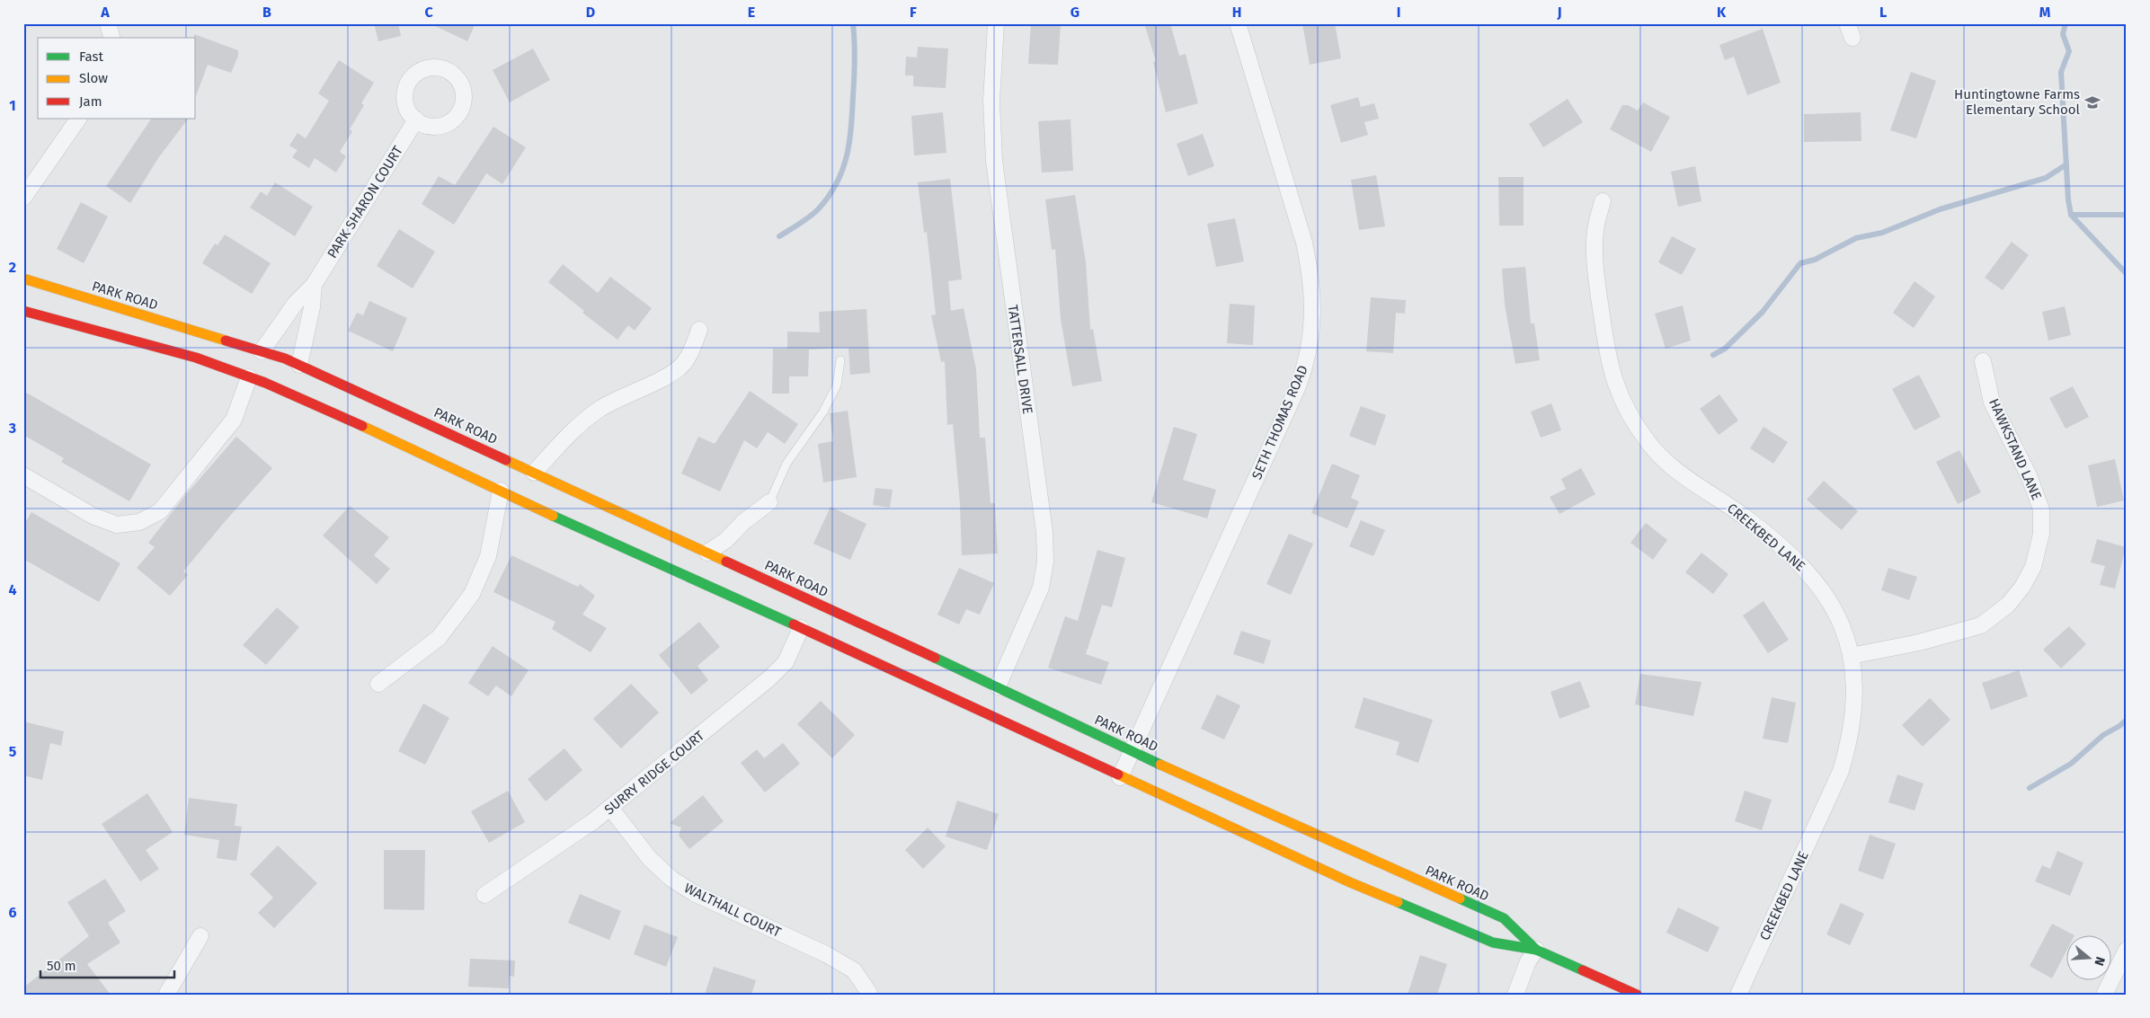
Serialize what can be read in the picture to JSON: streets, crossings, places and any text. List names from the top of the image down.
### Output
{
  "streets": {
    "main road": ["PARK ROAD"],
    "street": [
      "PARK SHARON COURT",
      "TATTERSALL DRIVE",
      "SETH THOMAS ROAD",
      "HAWKSTAND LANE",
      "CREEKBED LANE",
      "SURRY RIDGE COURT",
      "WALTHALL COURT"
    ]
  },
  "crossings": [
    ["PARK SHARON COURT", "PARK ROAD"],
    ["PARK ROAD", "TATTERSALL DRIVE"],
    ["PARK ROAD", "SETH THOMAS ROAD"],
    ["PARK ROAD", "SURRY RIDGE COURT"],
    ["HAWKSTAND LANE", "CREEKBED LANE"],
    ["SURRY RIDGE COURT", "WALTHALL COURT"]
  ],
  "places": {
    "school or university": ["Huntingtowne Farms Elementary School"]
  },
  "legend": ["Fast", "Slow", "Jam"],
  "scale_bar": "50 m",
  "north": "right",
  "grid": {
    "columns": [
      "A",
      "B",
      "C",
      "D",
      "E",
      "F",
      "G",
      "H",
      "I",
      "J",
      "K",
      "L",
      "M"
    ],
    "rows": [
      "1",
      "2",
      "3",
      "4",
      "5",
      "6"
    ]
  }
}
